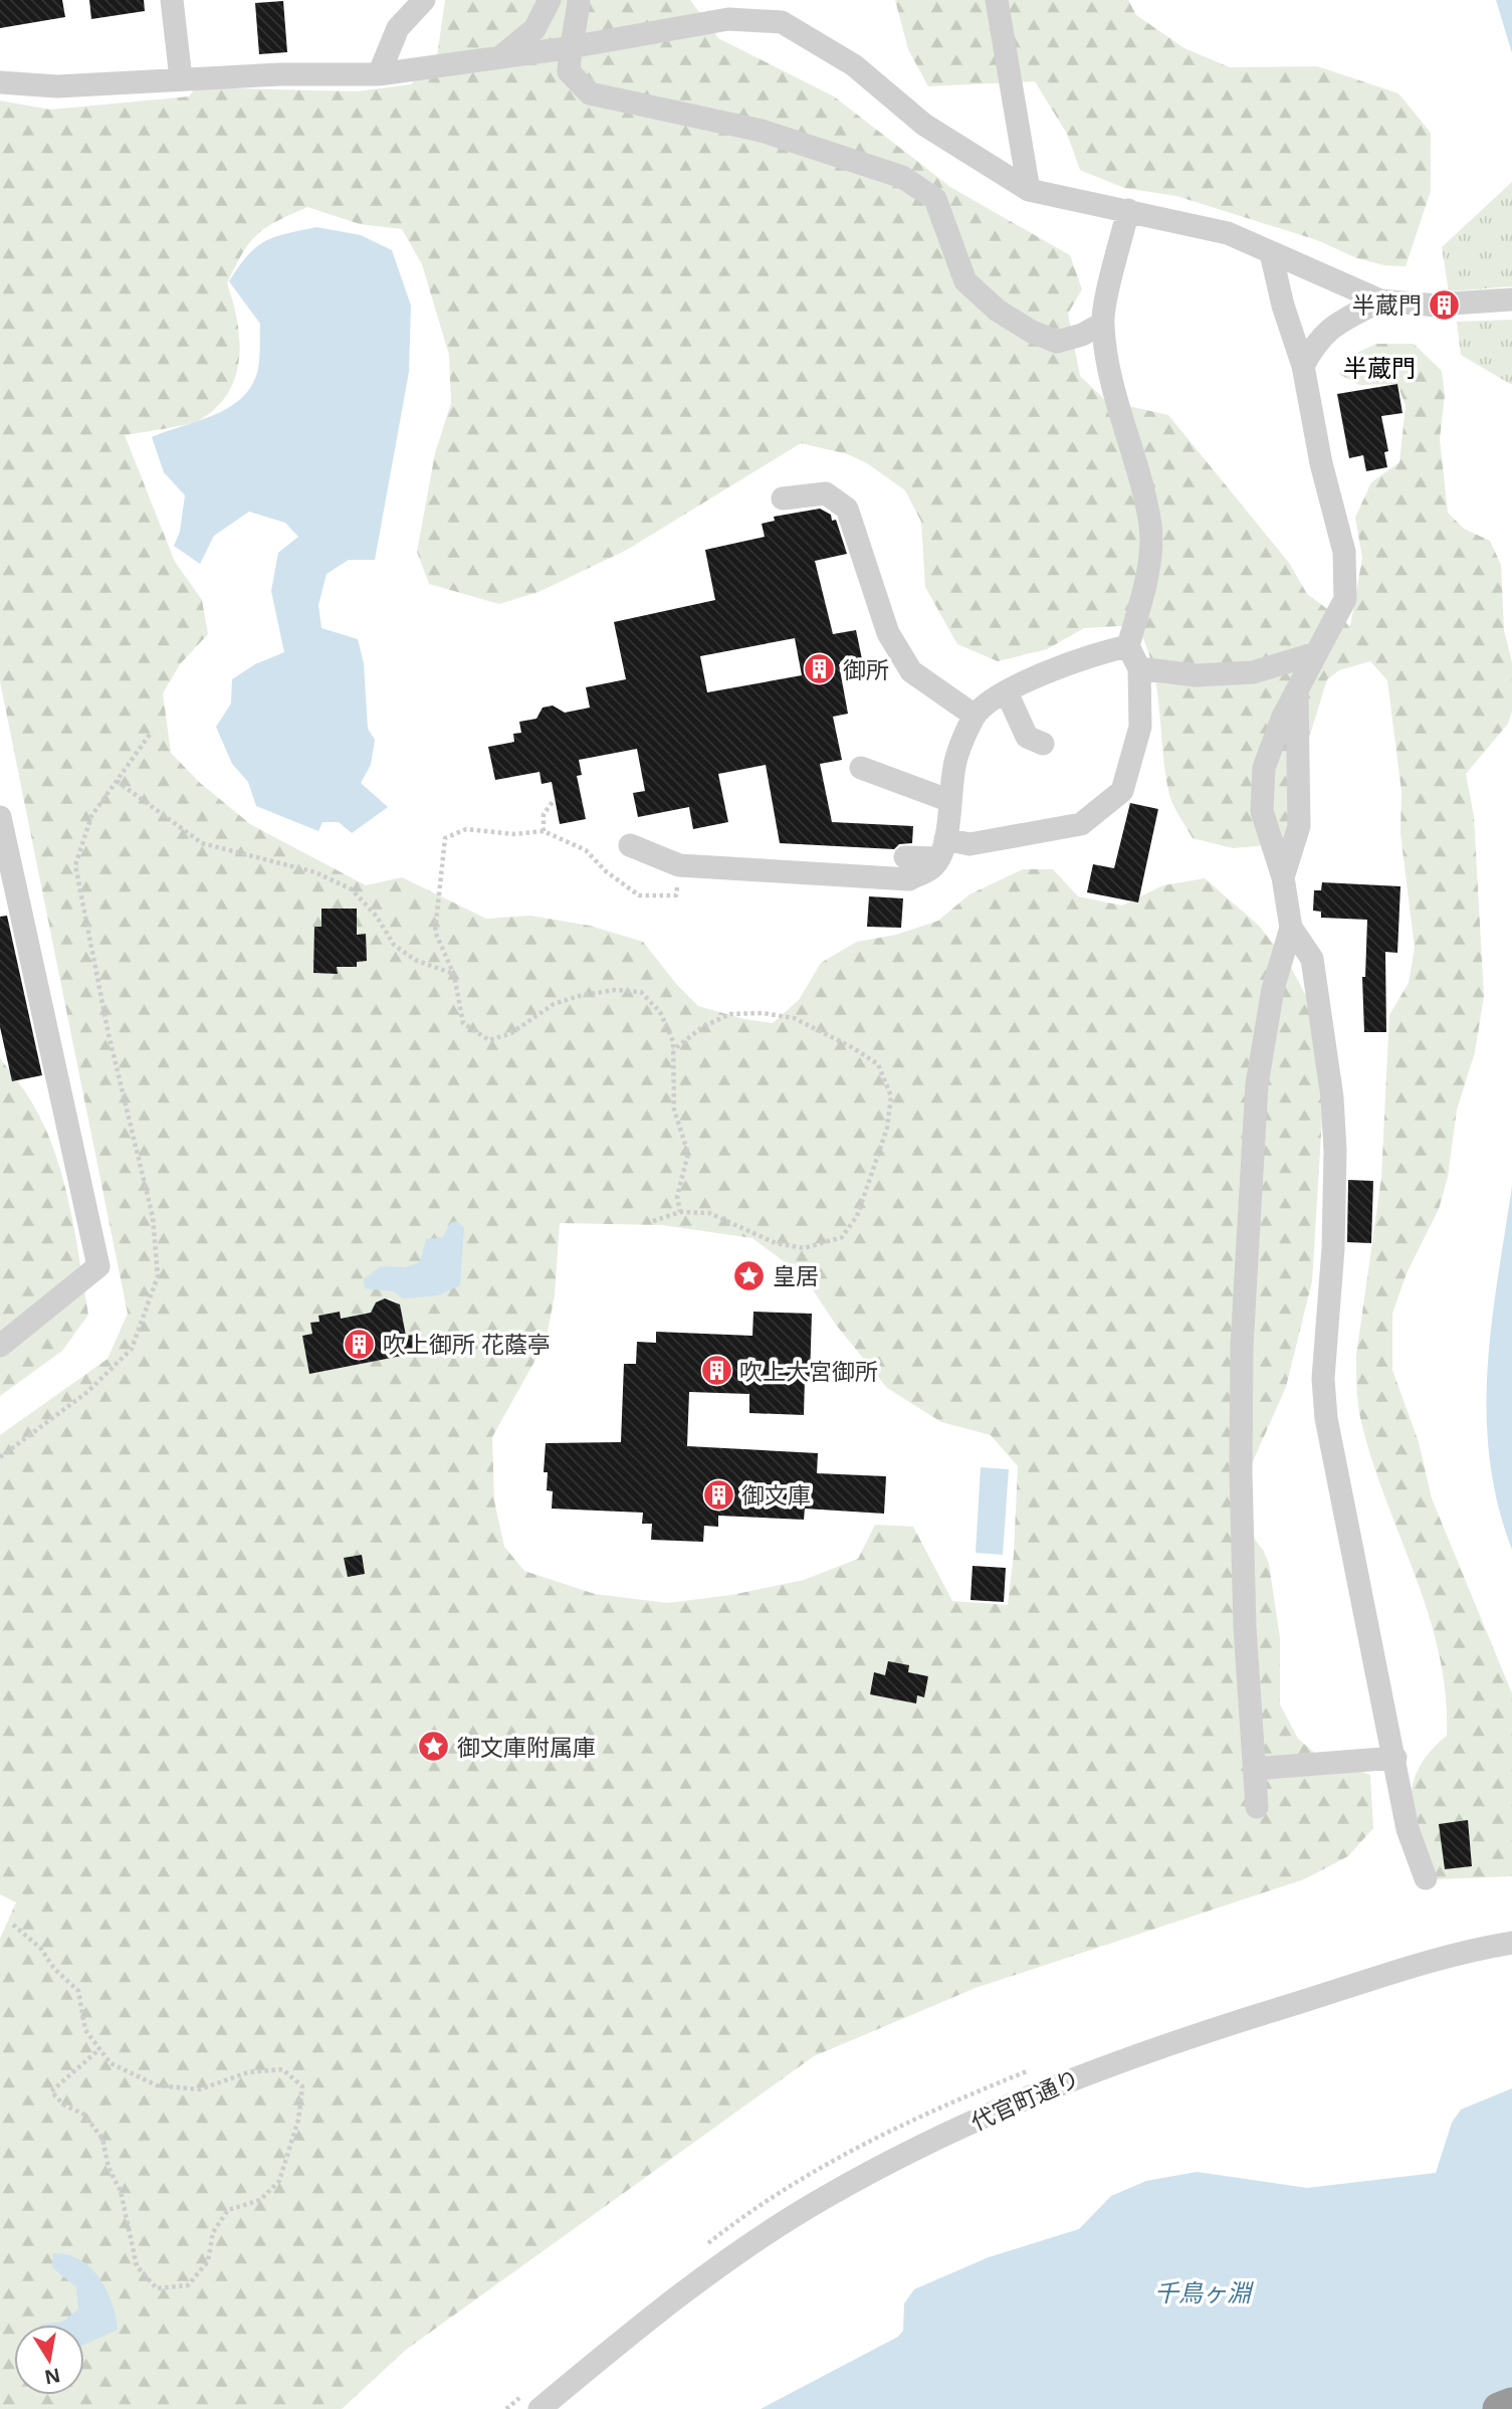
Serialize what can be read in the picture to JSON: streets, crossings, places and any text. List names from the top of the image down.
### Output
{
  "streets": {
    "street": ["代官町通り"]
  },
  "districts": ["半蔵門"],
  "water": ["千鳥ヶ淵"],
  "places": {
    "building": [
      "半蔵門",
      "御所",
      "吹上御所 花蔭亭",
      "吹上大宮御所",
      "御文庫"
    ],
    "place": ["皇居", "御文庫附属庫"]
  },
  "north": "bottom"
}
